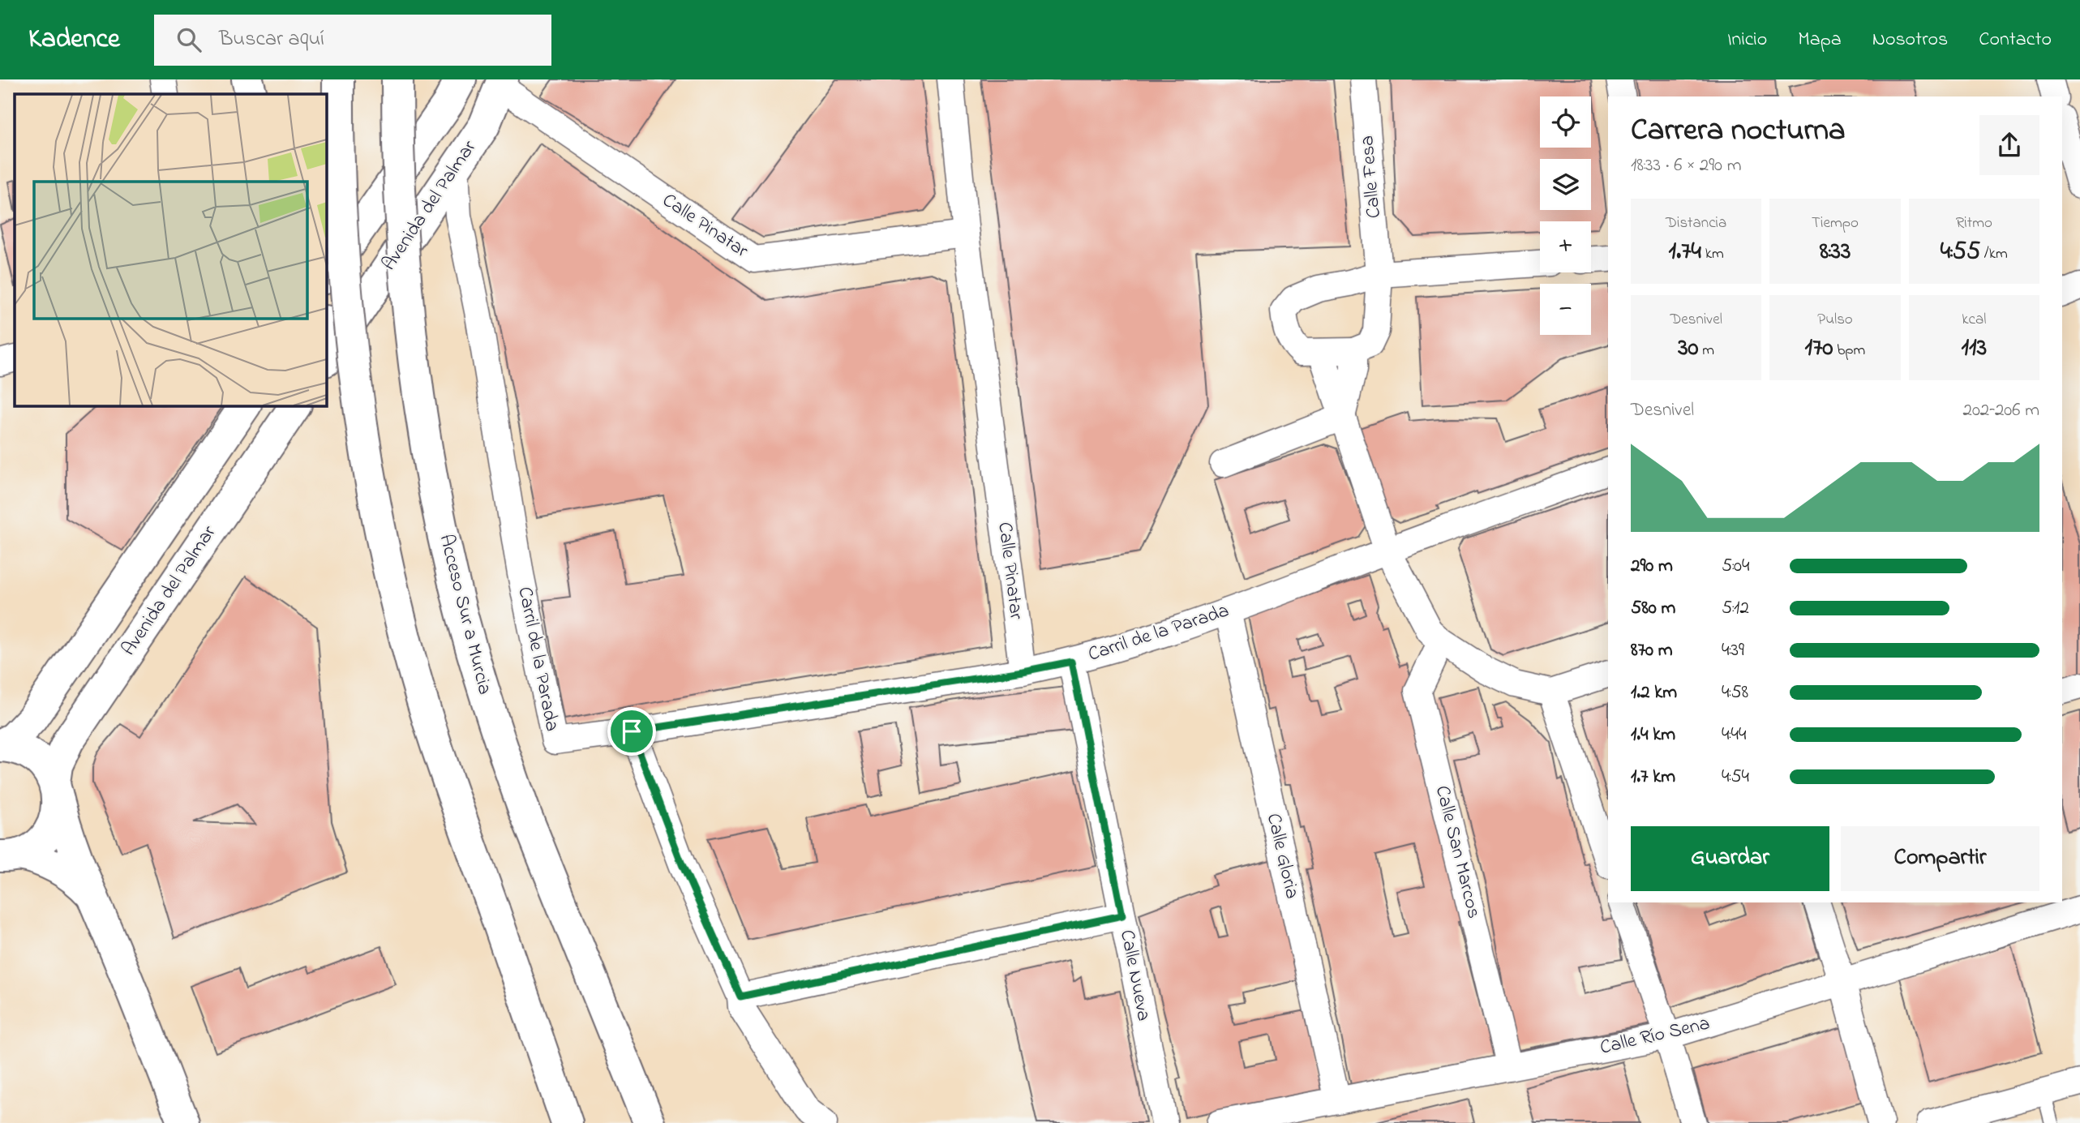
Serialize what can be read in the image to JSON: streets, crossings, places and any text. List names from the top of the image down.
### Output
{
  "streets": {
    "main road": ["Avenida del Palmar", "Acceso Sur a Murcia"],
    "street": [
      "Calle Fesa",
      "Calle Pinatar",
      "Carril de la Parada",
      "Calle San Marcos",
      "Calle Gloria",
      "Calle Nueva",
      "Calle Río Sena"
    ]
  },
  "crossings": [
    ["Avenida del Palmar", "Calle Pinatar"],
    ["Avenida del Palmar", "Carril de la Parada"],
    ["Calle Pinatar", "Carril de la Parada"],
    ["Carril de la Parada", "Calle Gloria"],
    ["Carril de la Parada", "Calle Nueva"],
    ["Calle San Marcos", "Calle Río Sena"],
    ["Calle Gloria", "Calle Río Sena"]
  ],
  "page": {
    "header": "Kadence",
    "search": "Buscar aquí",
    "nav": [
      "Inicio",
      "Mapa",
      "Nosotros",
      "Contacto"
    ],
    "map_buttons": ["+", "−"],
    "heading": ["Carrera nocturna", "18:33 · 6 × 290 m"],
    "stats": [
      ["Distancia", "1.74 km"],
      ["Tiempo", "8:33"],
      ["Ritmo", "4:55 /km"],
      ["Desnivel", "30 m"],
      ["Pulso", "170 bpm"],
      ["kcal", "113"]
    ],
    "chart": ["Desnivel", "202–206 m"],
    "list": [
      {
        "name": "290 m",
        "note": "5:04"
      },
      {
        "name": "580 m",
        "note": "5:12"
      },
      {
        "name": "870 m",
        "note": "4:39"
      },
      {
        "name": "1.2 km",
        "note": "4:58"
      },
      {
        "name": "1.4 km",
        "note": "4:44"
      },
      {
        "name": "1.7 km",
        "note": "4:54"
      }
    ],
    "buttons": ["Guardar", "Compartir"]
  }
}
